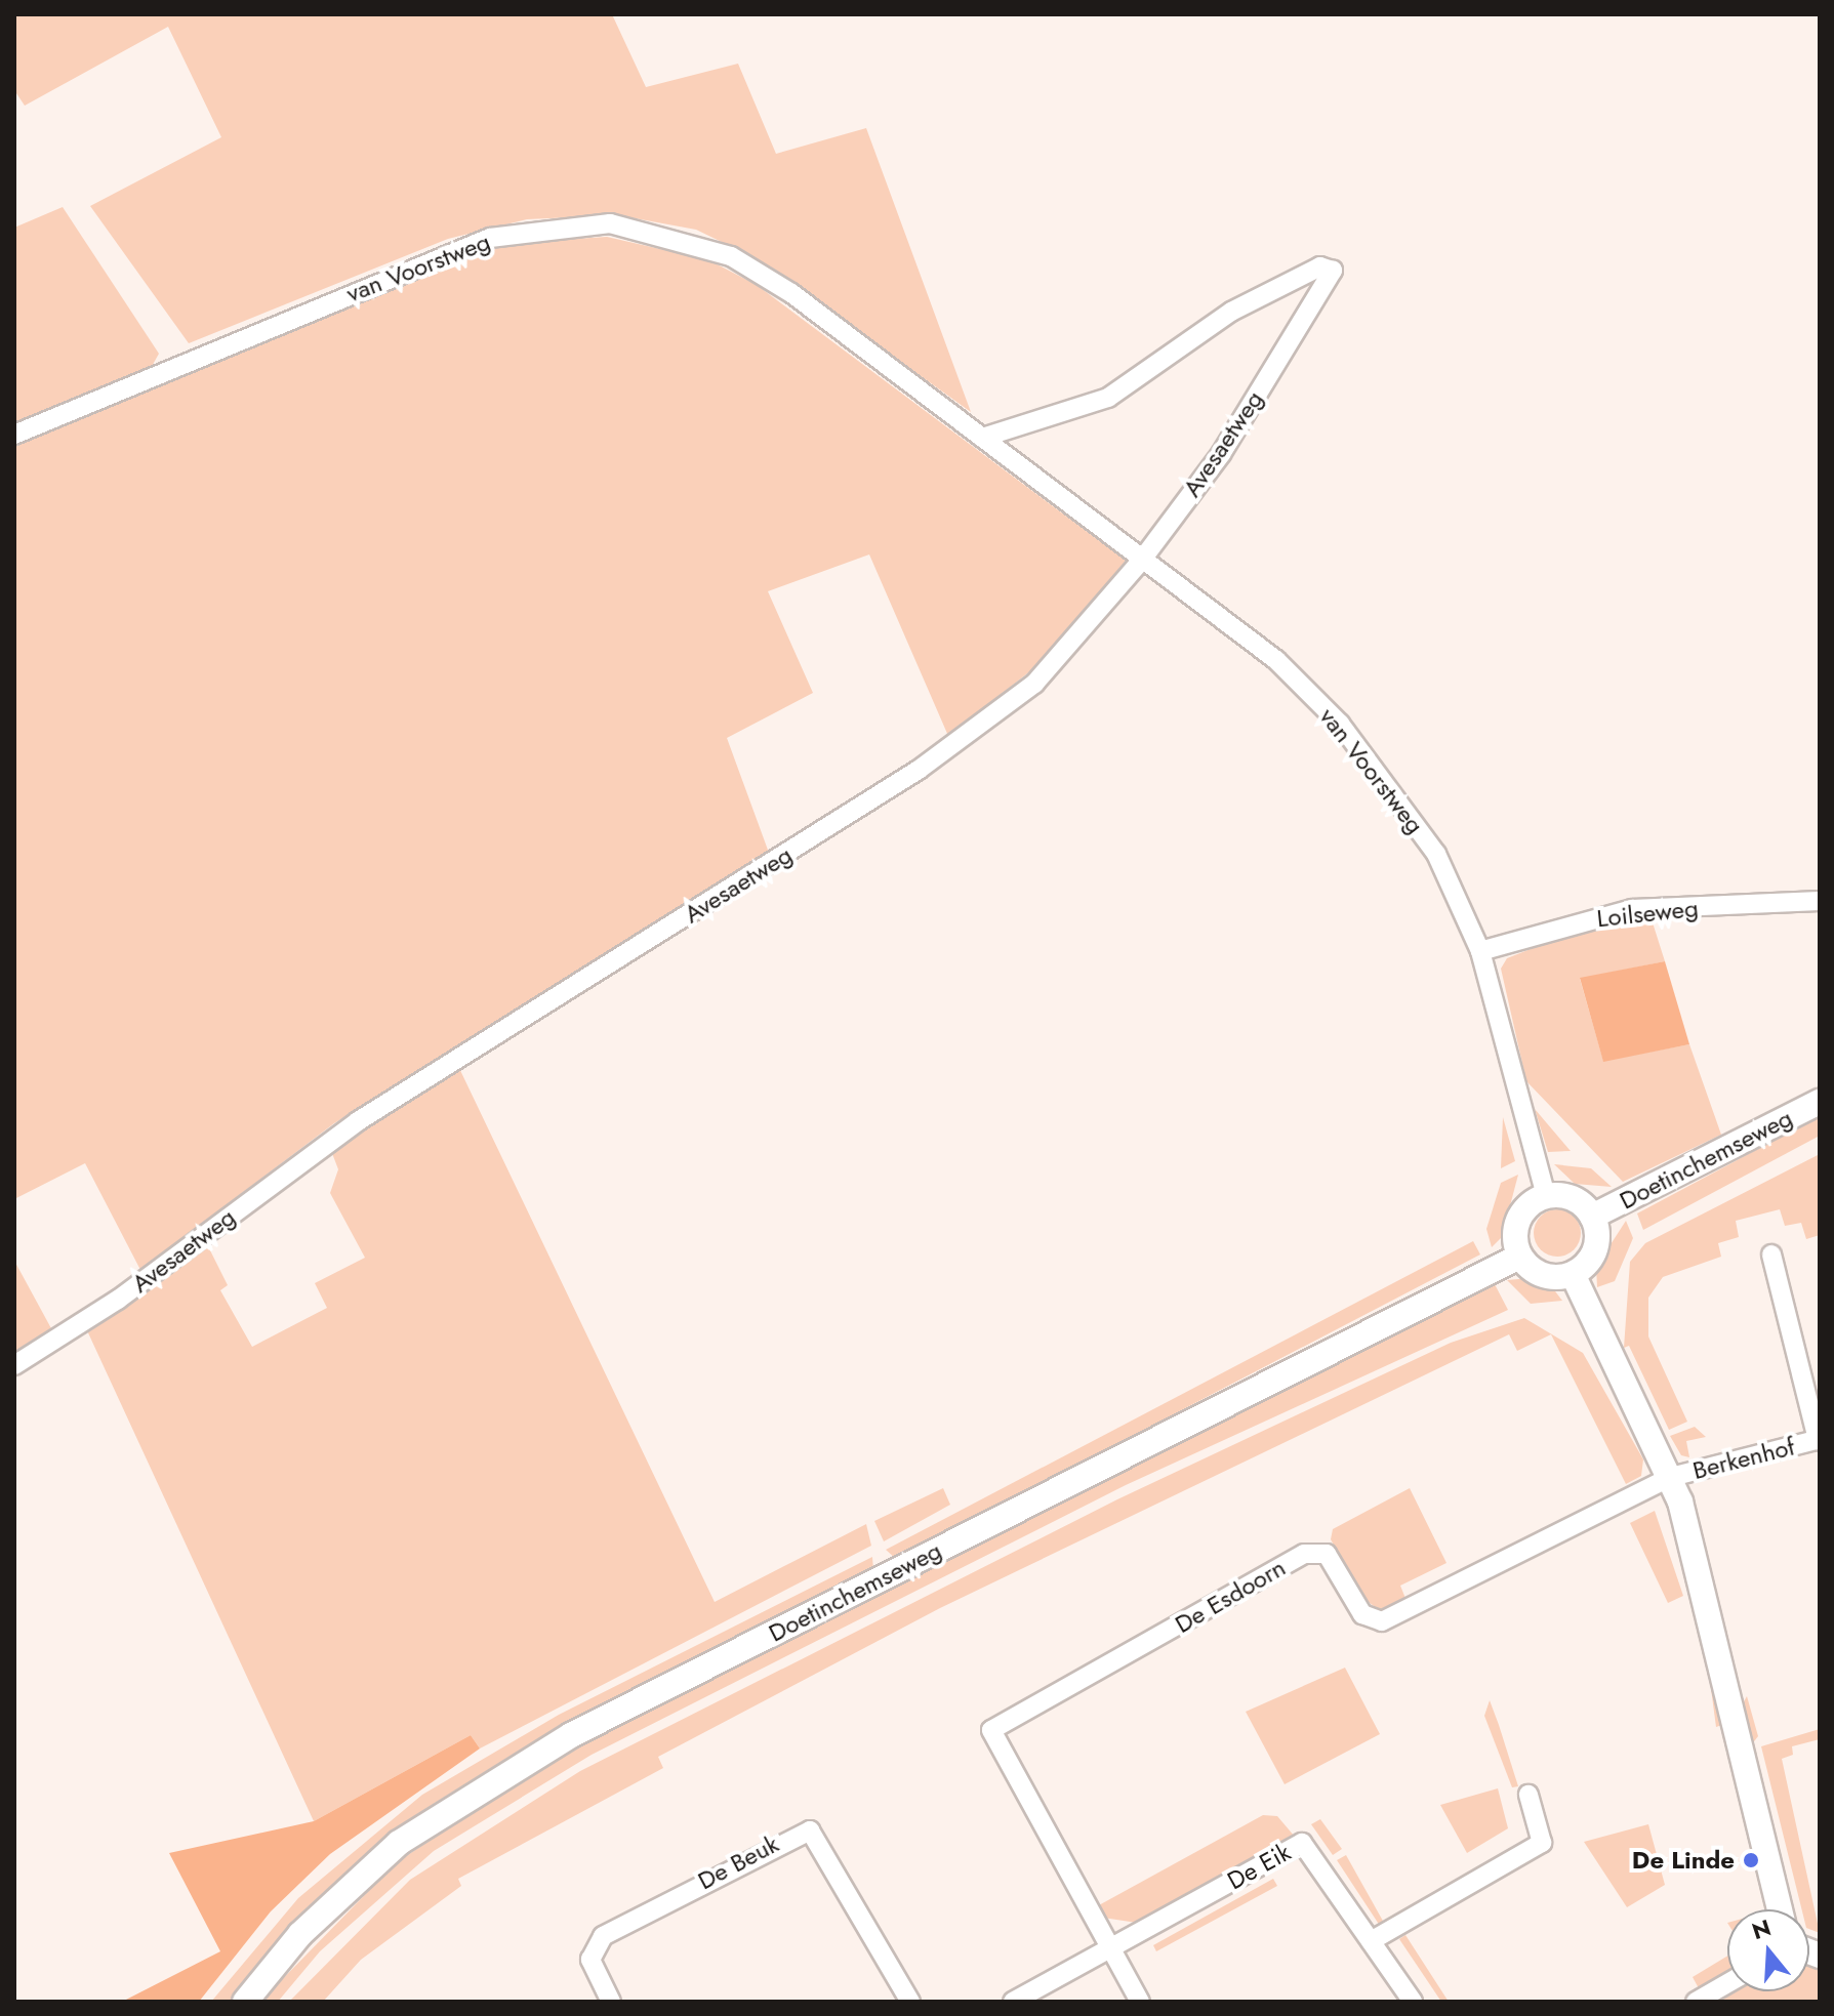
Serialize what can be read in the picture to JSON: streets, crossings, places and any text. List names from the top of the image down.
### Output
{
  "streets": {
    "main road": ["Doetinchemseweg"],
    "street": [
      "van Voorstweg",
      "Avesaetweg",
      "Loilseweg",
      "Berkenhof",
      "De Esdoorn",
      "De Beuk",
      "De Eik"
    ]
  },
  "crossings": [
    ["van Voorstweg", "Avesaetweg"],
    ["van Voorstweg", "Loilseweg"],
    ["van Voorstweg", "Doetinchemseweg"],
    ["Berkenhof", "De Esdoorn"],
    ["De Esdoorn", "De Eik"]
  ],
  "places": ["De Linde"],
  "north": "top"
}
